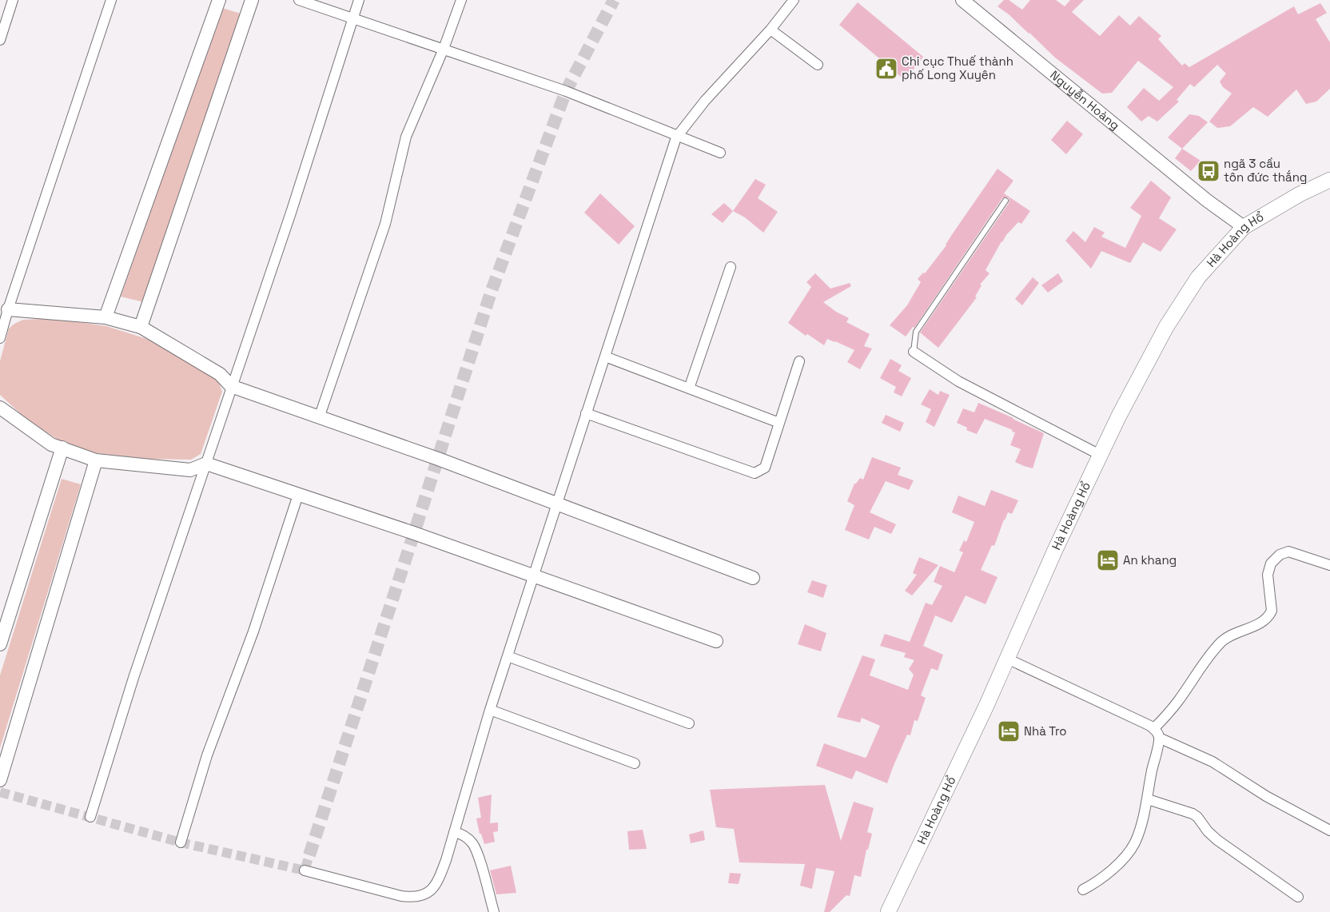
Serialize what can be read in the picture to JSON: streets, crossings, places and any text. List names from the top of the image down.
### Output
{
  "streets": {
    "main road": ["Hà Hoàng Hổ"],
    "street": ["Nguyễn Hoàng"]
  },
  "crossings": [
    ["Nguyễn Hoàng", "Hà Hoàng Hổ"]
  ],
  "places": {
    "public building": ["Chi cục Thuế thành phố Long Xuyên"],
    "bus stop": ["ngã 3 cầu tôn đức thắng"],
    "hotel": ["An khang", "Nhà Tro"]
  }
}
